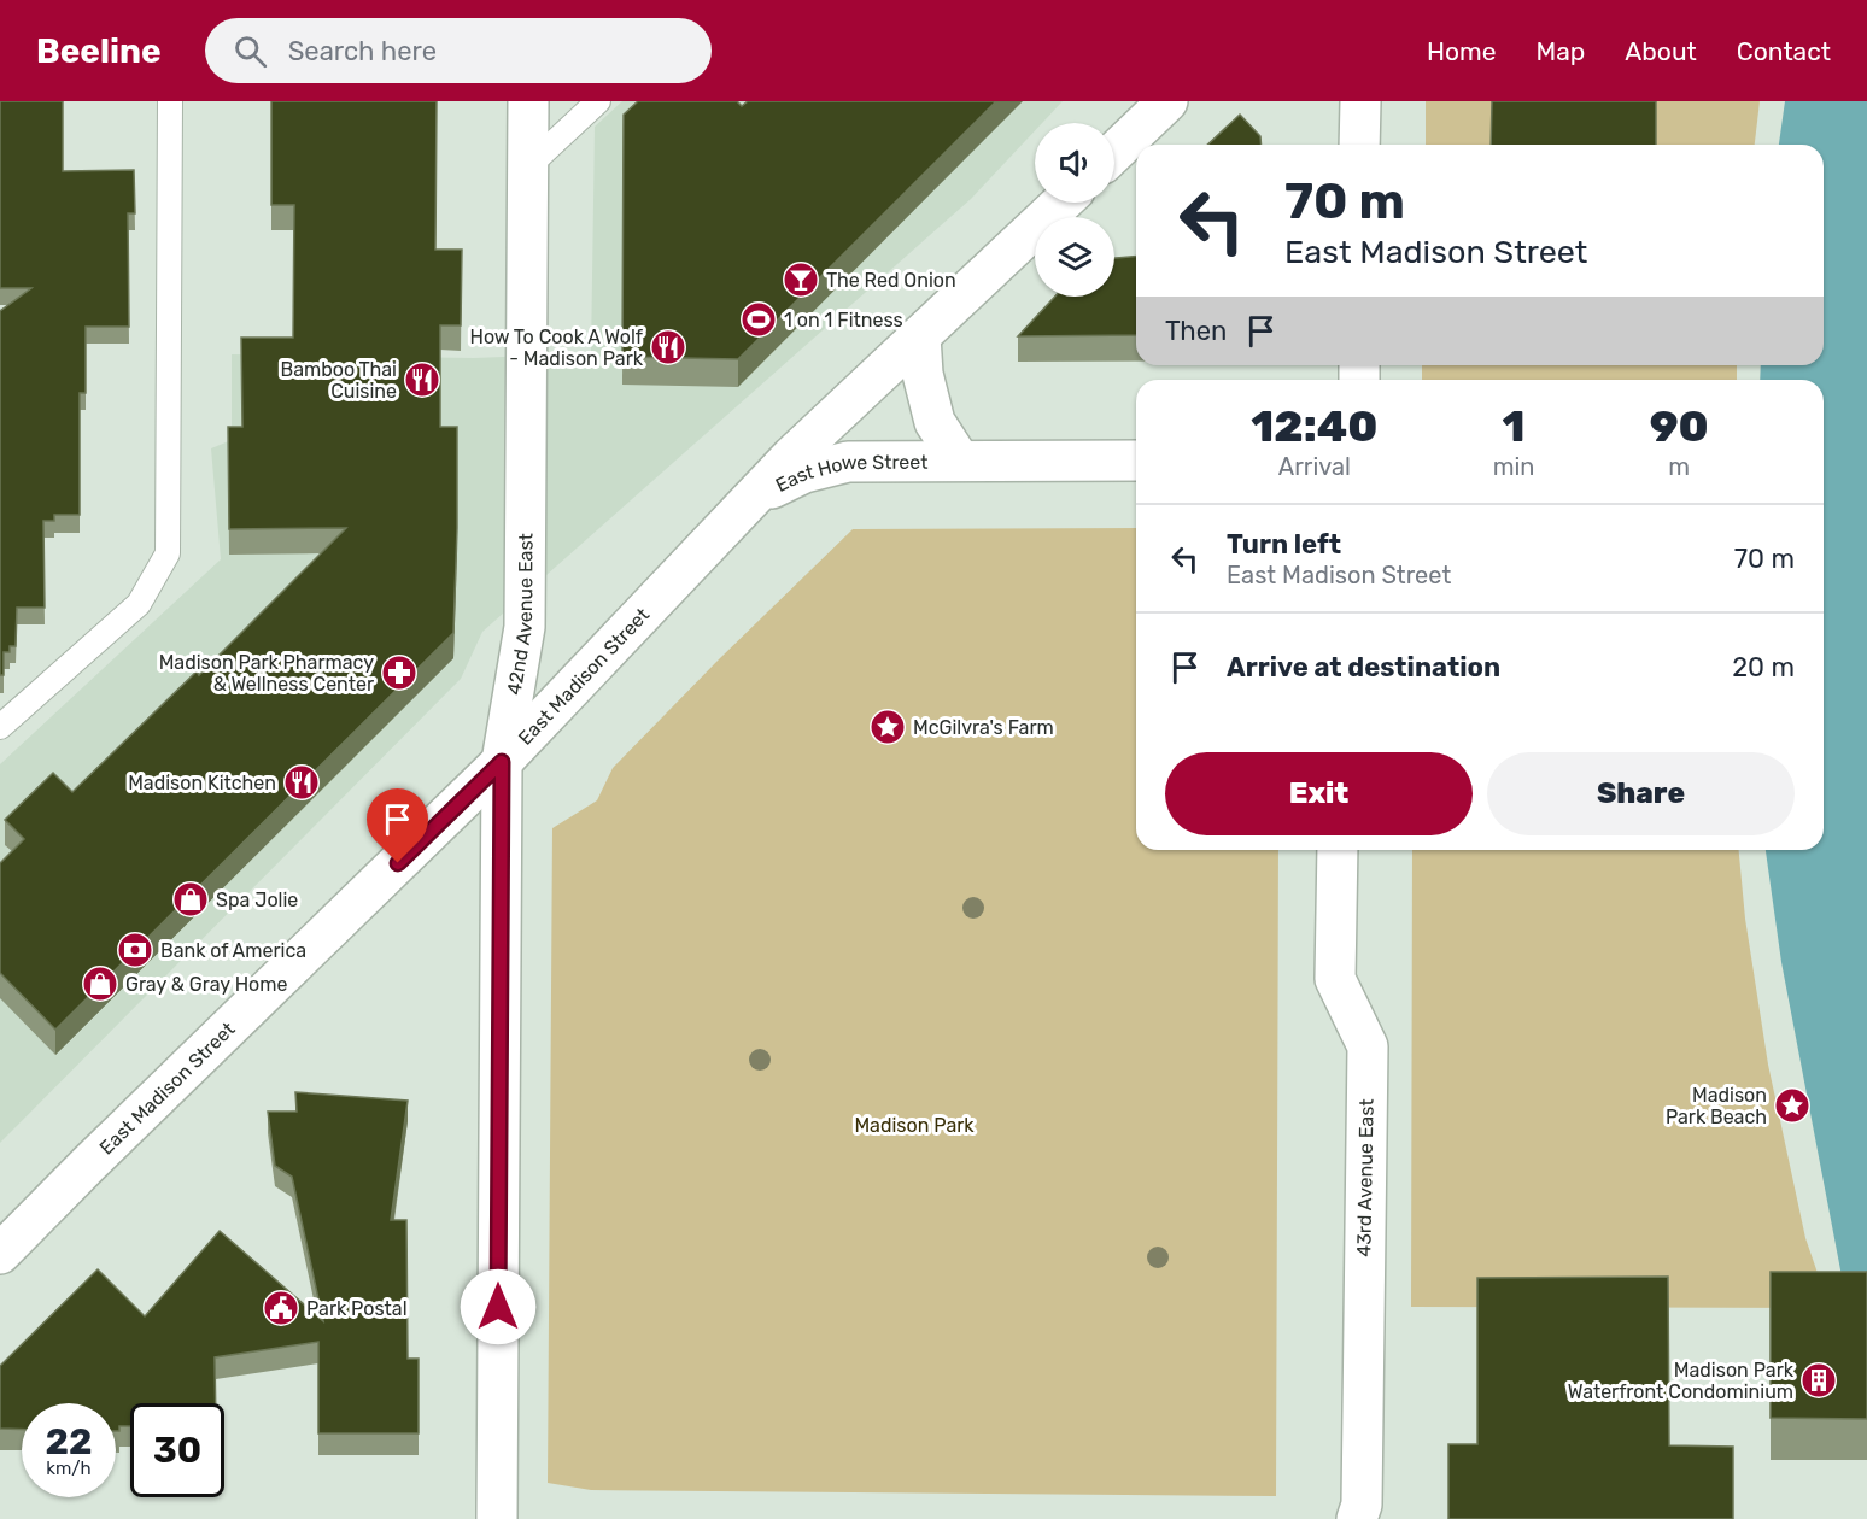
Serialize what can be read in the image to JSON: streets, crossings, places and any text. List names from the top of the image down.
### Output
{
  "streets": {
    "street": [
      "East Howe Street",
      "42nd Avenue East",
      "East Madison Street",
      "43rd Avenue East"
    ]
  },
  "crossings": [
    ["East Howe Street", "East Madison Street"],
    ["42nd Avenue East", "East Madison Street"]
  ],
  "parks": ["Madison Park"],
  "places": {
    "bar": ["The Red Onion"],
    "sports": ["1 on 1 Fitness"],
    "restaurant": ["How To Cook A Wolf - Madison Park", "Bamboo Thai Cuisine", "Madison Kitchen"],
    "pharmacy": ["Madison Park Pharmacy & Wellness Center"],
    "place": ["McGilvra's Farm", "Madison Park Beach"],
    "shop": ["Spa Jolie", "Gray & Gray Home"],
    "bank": ["Bank of America"],
    "public building": ["Park Postal"],
    "building": ["Madison Park Waterfront Condominium"]
  },
  "page": {
    "header": "Beeline",
    "search": "Search here",
    "nav": [
      "Home",
      "Map",
      "About",
      "Contact"
    ],
    "turn": ["70 m", "East Madison Street"],
    "then": "Then",
    "eta": [
      "12:40",
      "Arrival",
      "1",
      "min",
      "90",
      "m"
    ],
    "list": [
      {
        "name": "Turn left",
        "note": "East Madison Street",
        "value": "70 m"
      },
      {
        "name": "Arrive at destination",
        "value": "20 m"
      }
    ],
    "buttons": ["Exit", "Share"],
    "speed": "22 km/h",
    "limit": "30"
  }
}
